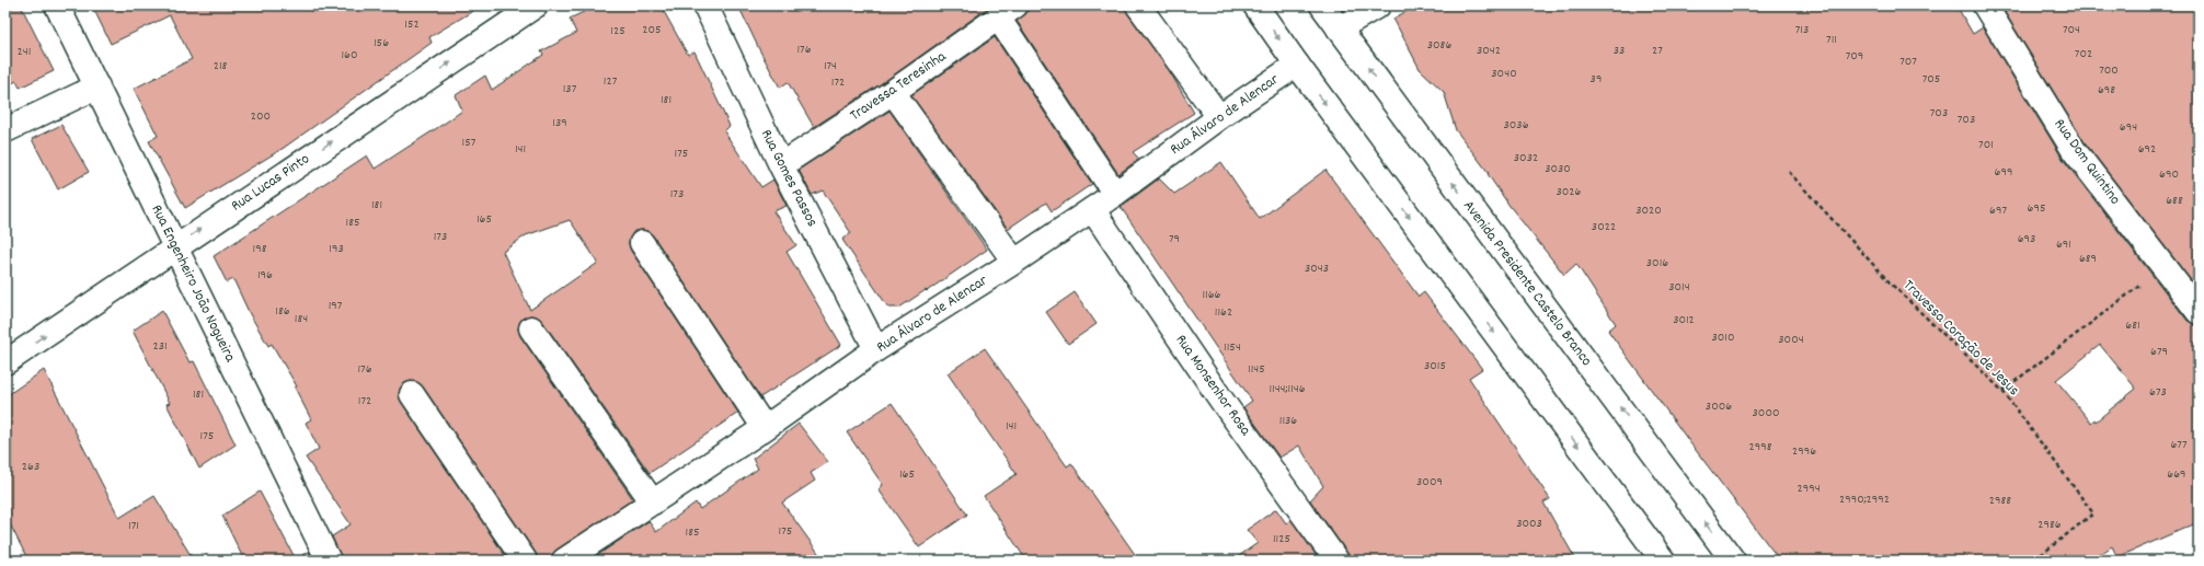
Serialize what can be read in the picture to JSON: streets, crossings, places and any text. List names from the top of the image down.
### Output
{
  "streets": {
    "street": [
      "Travessa Teresinha",
      "Rua Álvaro de Alencar",
      "Rua Dom Quintino",
      "Rua Gomes Passos",
      "Rua Lucas Pinto",
      "Rua Engenheiro João Nogueira",
      "Avenida Presidente Castelo Branco",
      "Rua Monsenhor Rosa"
    ],
    "path": ["Travessa Coração de Jesus"]
  },
  "crossings": [
    ["Travessa Teresinha", "Rua Gomes Passos"],
    ["Rua Álvaro de Alencar", "Rua Gomes Passos"],
    ["Rua Álvaro de Alencar", "Rua Monsenhor Rosa"],
    ["Rua Lucas Pinto", "Rua Engenheiro João Nogueira"]
  ],
  "one_way": ["Rua Lucas Pinto"],
  "house_numbers": [
    "152",
    "205",
    "713",
    "704",
    "125",
    "711",
    "156",
    "3086",
    "176",
    "3042",
    "33",
    "27",
    "241",
    "702",
    "160",
    "709",
    "707",
    "218",
    "174",
    "700",
    "3040",
    "39",
    "705",
    "127",
    "172",
    "137",
    "698",
    "181",
    "703",
    "200",
    "703",
    "139",
    "3036",
    "694",
    "157",
    "701",
    "141",
    "692",
    "175",
    "3032",
    "3030",
    "699",
    "690",
    "3026",
    "173",
    "688",
    "181",
    "695",
    "3020",
    "697",
    "165",
    "185",
    "3022",
    "173",
    "79",
    "693",
    "691",
    "198",
    "193",
    "689",
    "3016",
    "3043",
    "196",
    "3014",
    "1166",
    "197",
    "186",
    "1162",
    "184",
    "3012",
    "681",
    "3010",
    "3004",
    "231",
    "1154",
    "679",
    "3015",
    "176",
    "1145",
    "1144;1146",
    "673",
    "181",
    "172",
    "3006",
    "3000",
    "1136",
    "141",
    "175",
    "677",
    "2998",
    "2996",
    "263",
    "165",
    "669",
    "3009",
    "2994",
    "2990;2992",
    "2988",
    "3003",
    "2986",
    "171",
    "175",
    "185",
    "1125"
  ]
}
